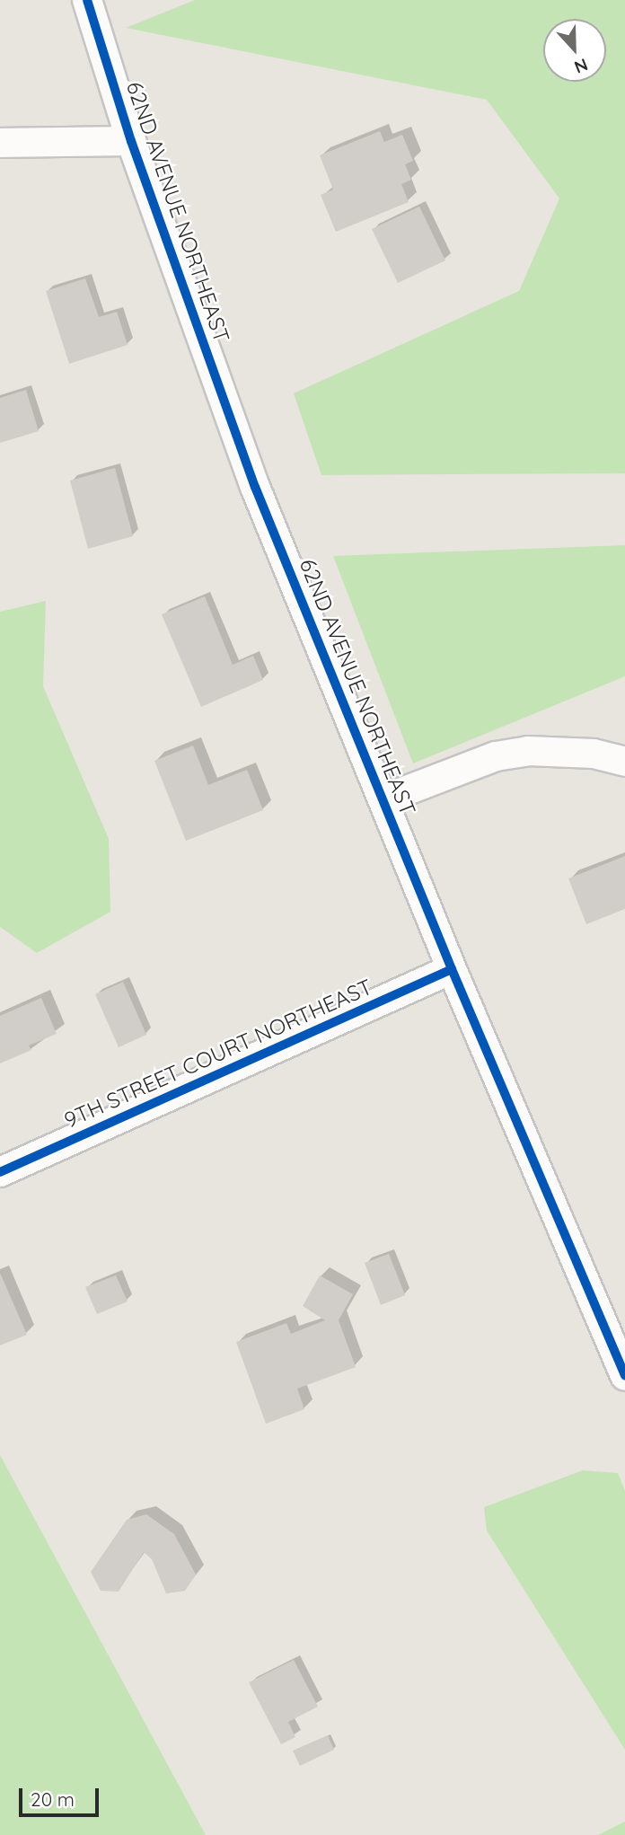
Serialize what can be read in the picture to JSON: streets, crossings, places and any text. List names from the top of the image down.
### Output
{
  "streets": {
    "street": ["62ND AVENUE NORTHEAST", "9TH STREET COURT NORTHEAST"]
  },
  "crossings": [
    ["62ND AVENUE NORTHEAST", "9TH STREET COURT NORTHEAST"]
  ],
  "scale_bar": "20 m",
  "north": "bottom"
}
